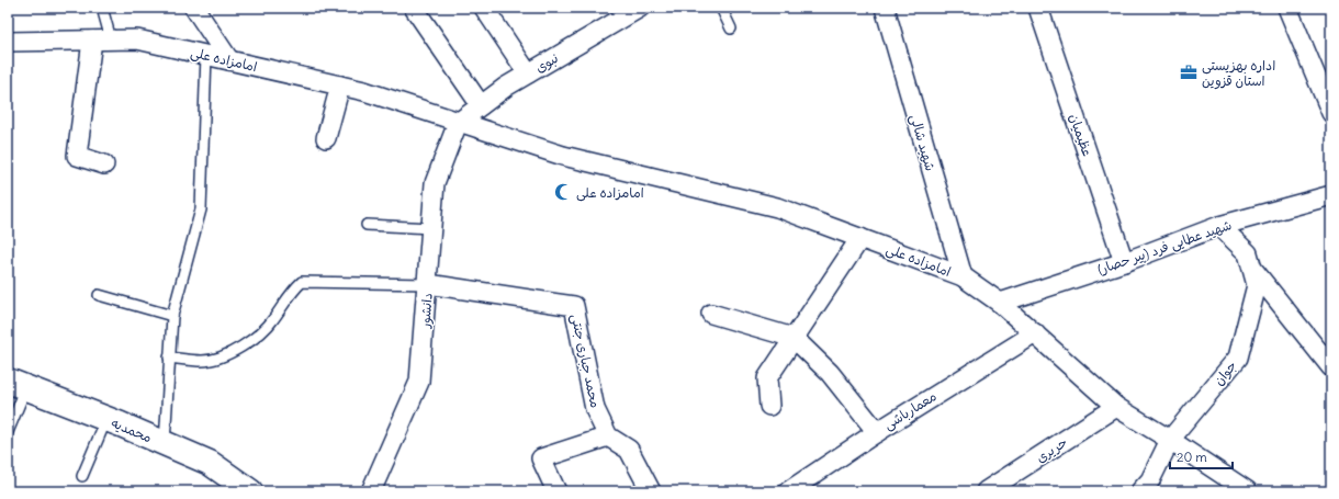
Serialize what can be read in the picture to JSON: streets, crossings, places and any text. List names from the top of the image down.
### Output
{
  "streets": {
    "street": [
      "امامزاده علی",
      "نبوی",
      "عظیمیان",
      "شهید شالی",
      "شهید عطایی فرد (پیر حصار)",
      "دانشور",
      "محمد جباری جنتی",
      "جوان",
      "معمارباشی",
      "محمدیه",
      "حریری"
    ]
  },
  "crossings": [
    ["امامزاده علی", "نبوی"],
    ["امامزاده علی", "شهید شالی"],
    ["امامزاده علی", "شهید عطایی فرد (پیر حصار)"],
    ["امامزاده علی", "دانشور"],
    ["امامزاده علی", "جوان"],
    ["امامزاده علی", "معمارباشی"],
    ["امامزاده علی", "حریری"],
    ["نبوی", "دانشور"],
    ["عظیمیان", "شهید عطایی فرد (پیر حصار)"],
    ["شهید عطایی فرد (پیر حصار)", "جوان"],
    ["دانشور", "محمد جباری جنتی"]
  ],
  "places": {
    "office": ["اداره بهزیستی استان قزوین"],
    "mosque": ["امامزاده علی"]
  },
  "scale_bar": "20 m"
}
